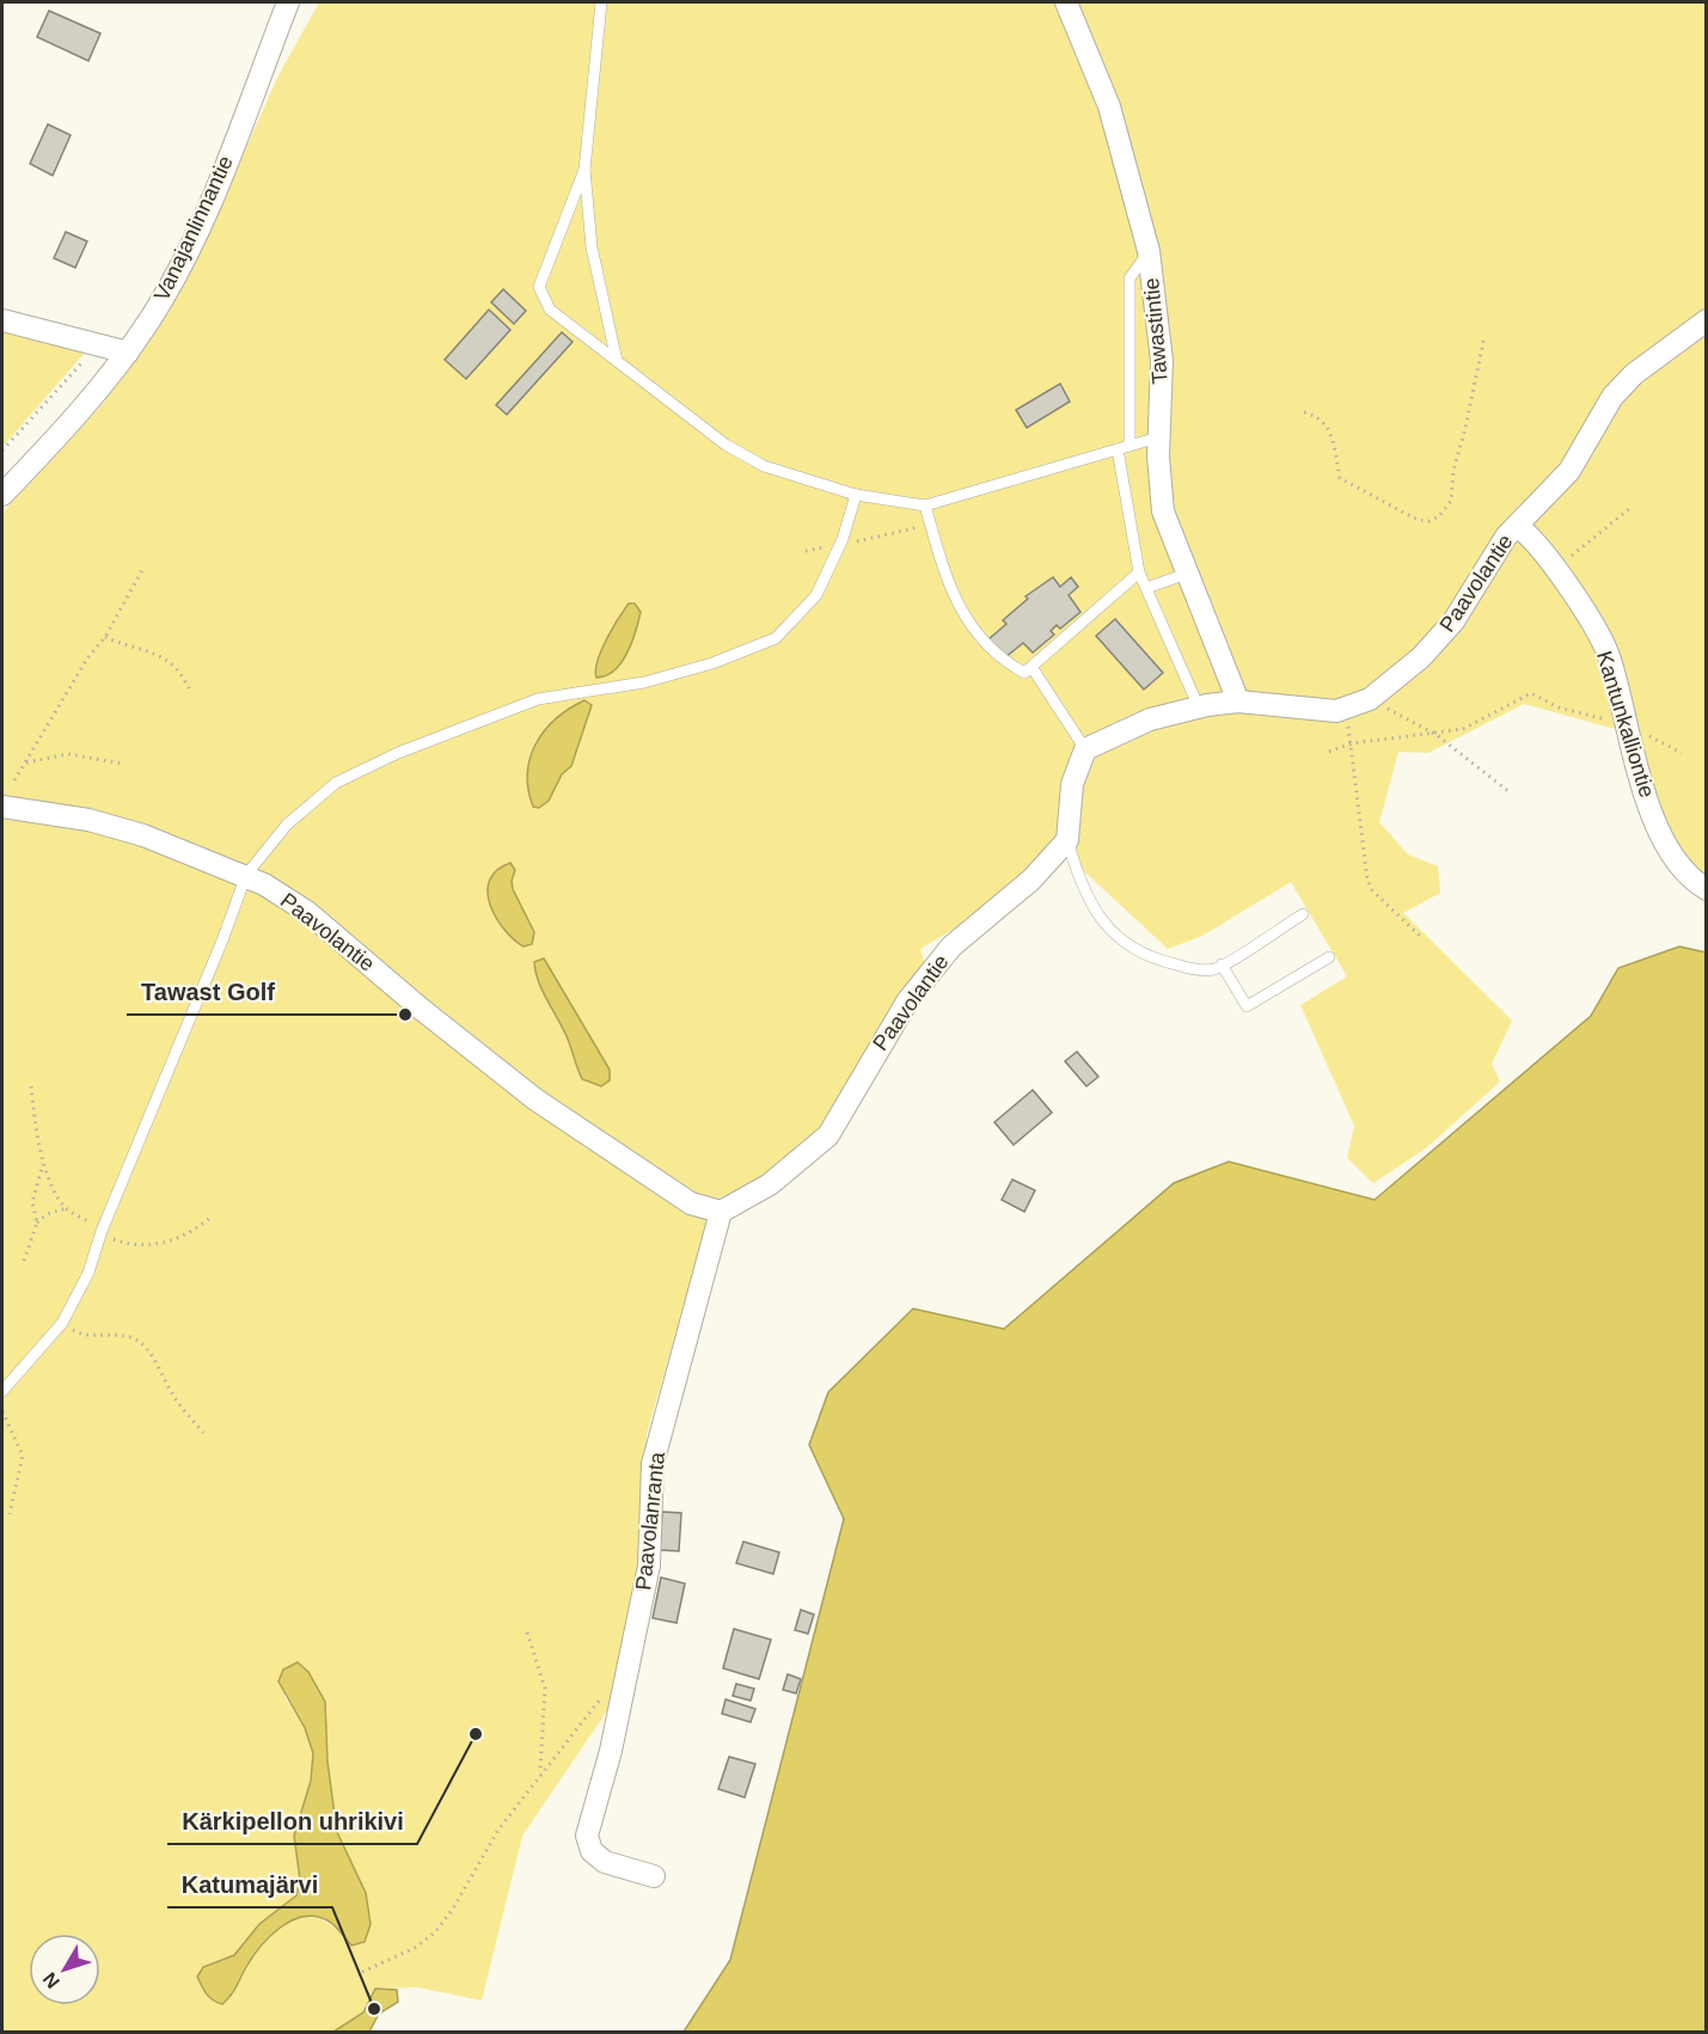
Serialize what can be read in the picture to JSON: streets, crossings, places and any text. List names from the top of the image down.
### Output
{
  "streets": {
    "street": [
      "Vanajanlinnantie",
      "Tawastintie",
      "Paavolantie",
      "Kantunkalliontie",
      "Paavolanranta"
    ]
  },
  "crossings": [
    ["Tawastintie", "Paavolantie"],
    ["Paavolantie", "Kantunkalliontie"],
    ["Paavolantie", "Paavolanranta"]
  ],
  "places": ["Tawast Golf", "Kärkipellon uhrikivi", "Katumajärvi"],
  "north": "bottom left"
}
